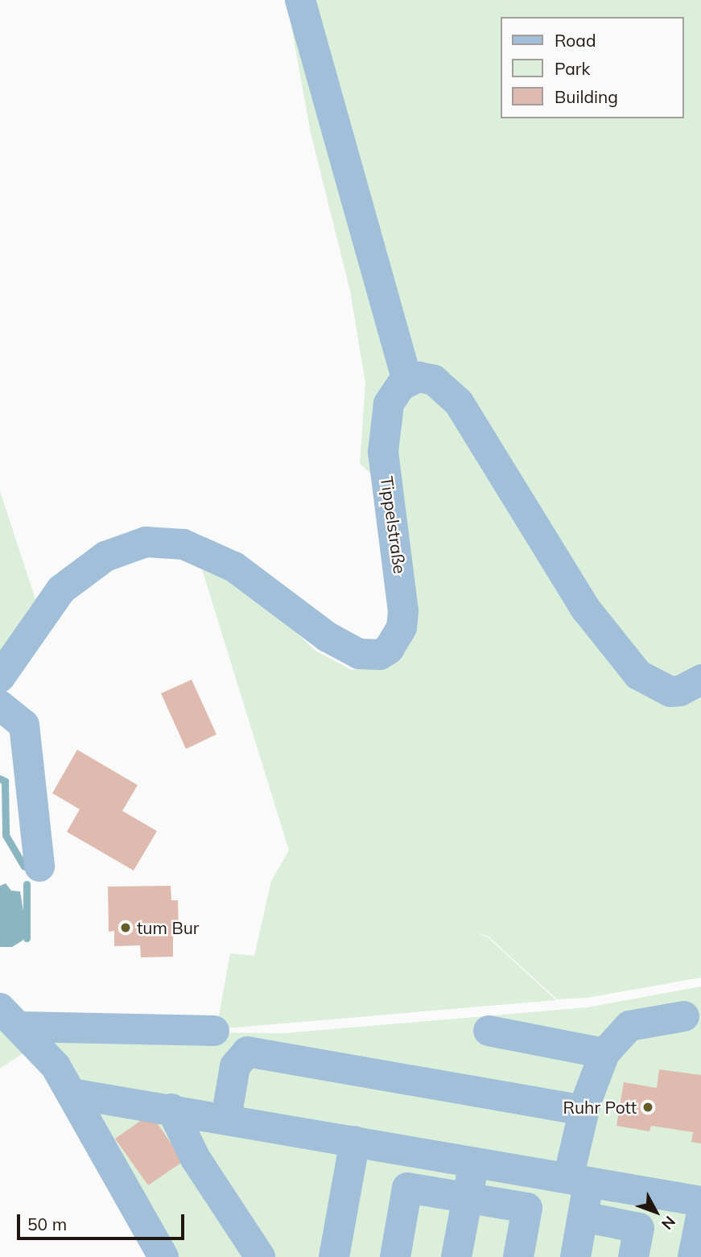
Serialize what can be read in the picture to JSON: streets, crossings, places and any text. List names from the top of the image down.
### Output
{
  "streets": {
    "street": ["Tippelstraße"]
  },
  "places": ["tum Bur", "Ruhr Pott"],
  "legend": ["Road", "Park", "Building"],
  "scale_bar": "50 m",
  "north": "bottom right"
}
